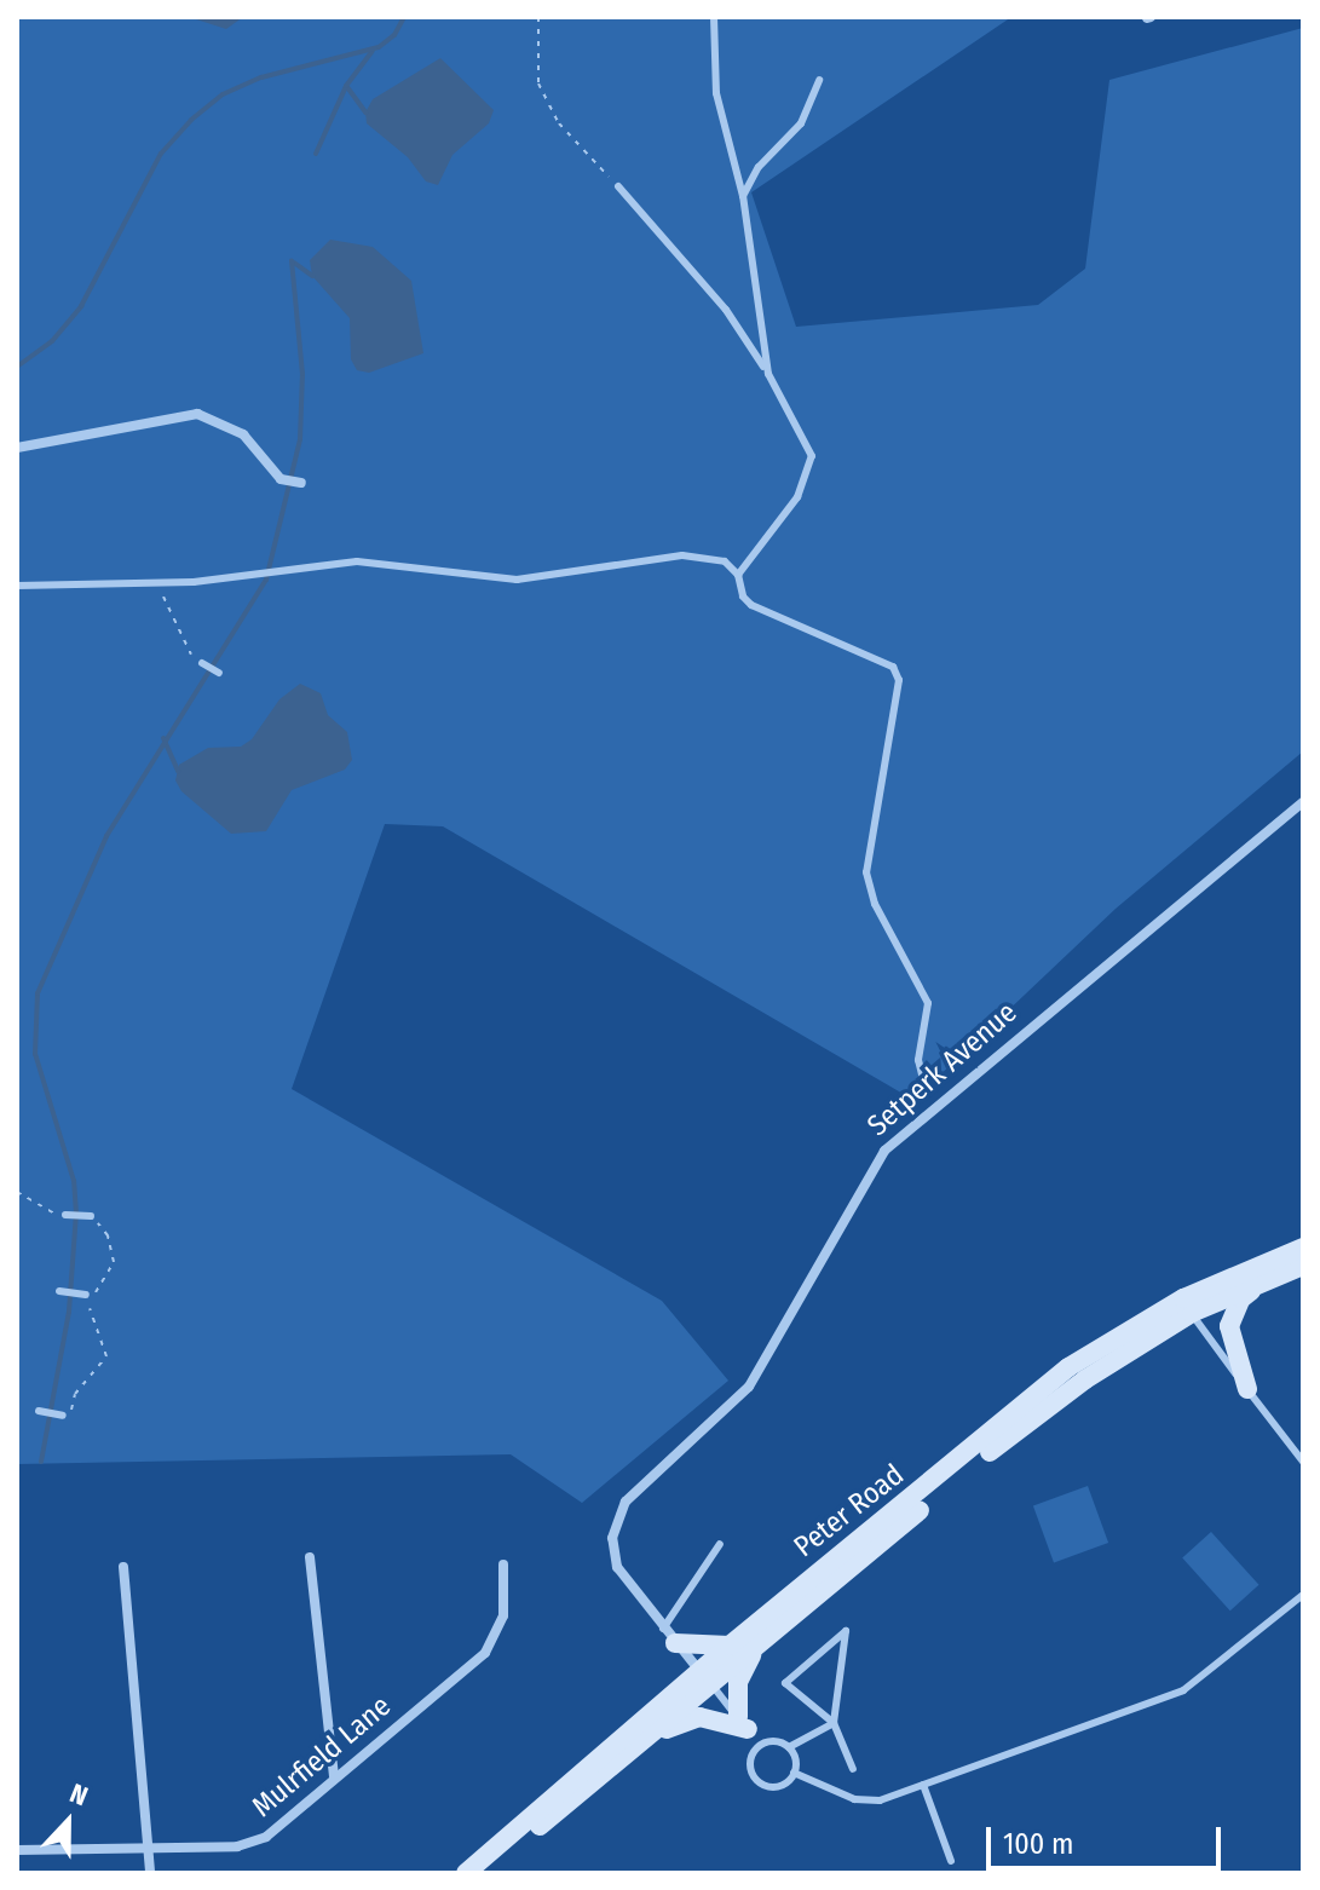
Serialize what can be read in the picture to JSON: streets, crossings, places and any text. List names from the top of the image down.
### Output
{
  "streets": {
    "main road": ["Peter Road"],
    "street": ["Setperk Avenue", "Mulrfield Lane"]
  },
  "scale_bar": "100 m",
  "north": "top"
}
